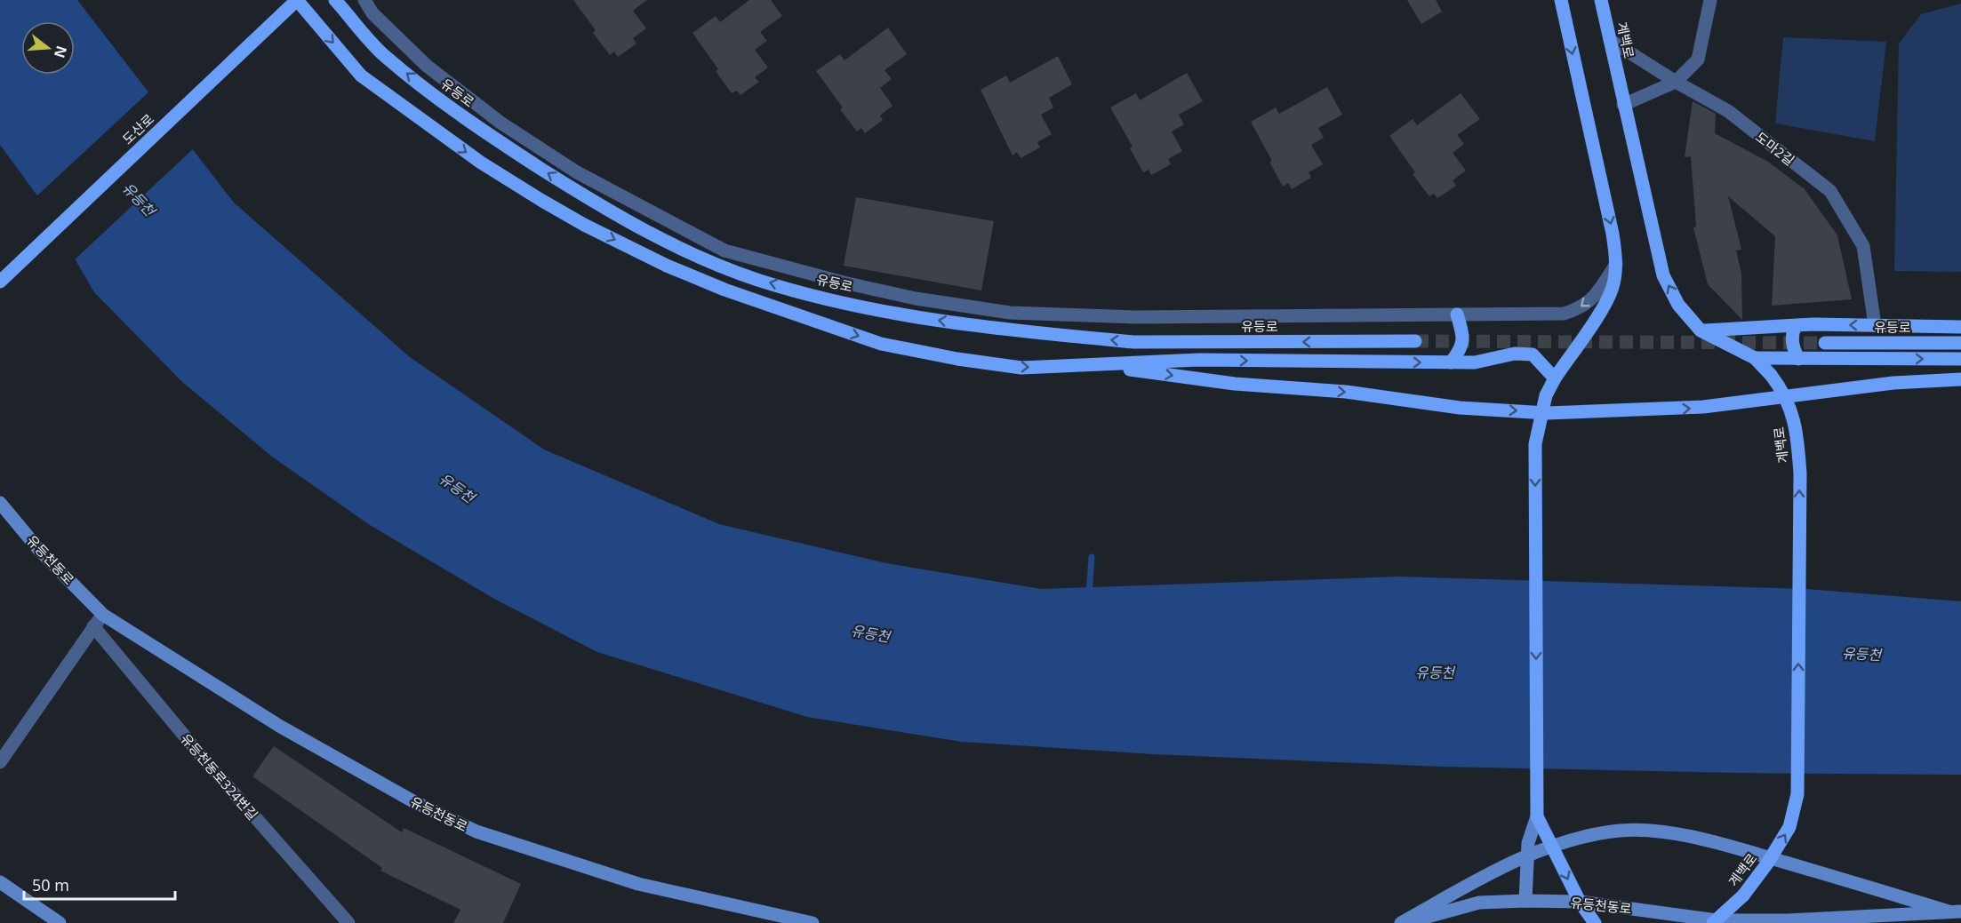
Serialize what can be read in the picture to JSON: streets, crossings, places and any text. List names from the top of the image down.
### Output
{
  "streets": {
    "main road": [
      "계백로",
      "유등로",
      "도산로",
      "유등천동로"
    ],
    "street": ["도마2길", "유등천동로324번길"]
  },
  "crossings": [
    ["계백로", "도마2길"],
    ["계백로", "유등천동로"]
  ],
  "one_way": ["계백로"],
  "water": ["유등천"],
  "scale_bar": "50 m",
  "north": "right"
}
